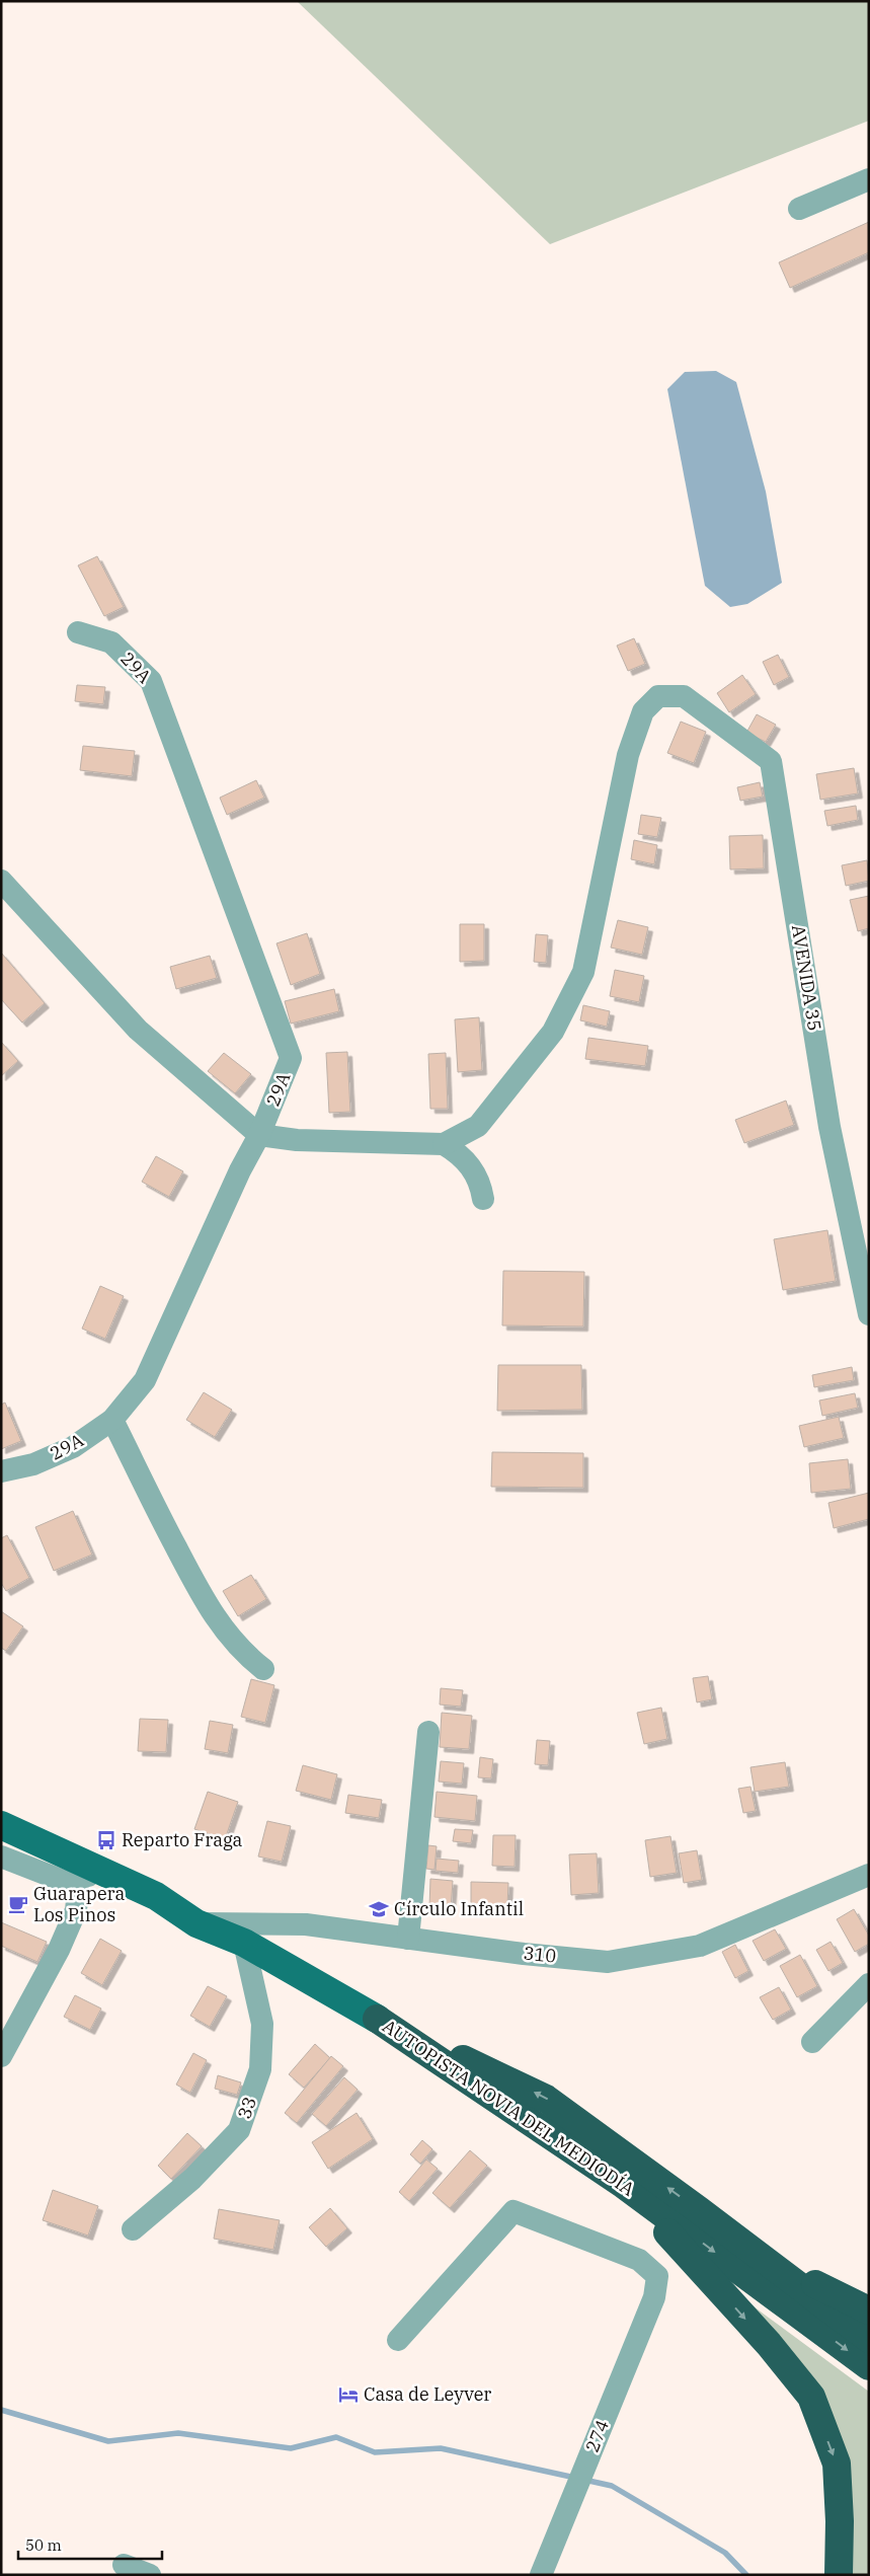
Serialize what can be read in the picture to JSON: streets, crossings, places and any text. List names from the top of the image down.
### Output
{
  "streets": {
    "highway": ["AUTOPISTA NOVIA DEL MEDIODÍA"],
    "street": [
      "29A",
      "AVENIDA 35",
      "310",
      "33",
      "274"
    ]
  },
  "places": {
    "bus stop": ["Reparto Fraga"],
    "cafe": ["Guarapera Los Pinos"],
    "school or university": ["Círculo Infantil"],
    "hotel": ["Casa de Leyver"]
  },
  "scale_bar": "50 m"
}
